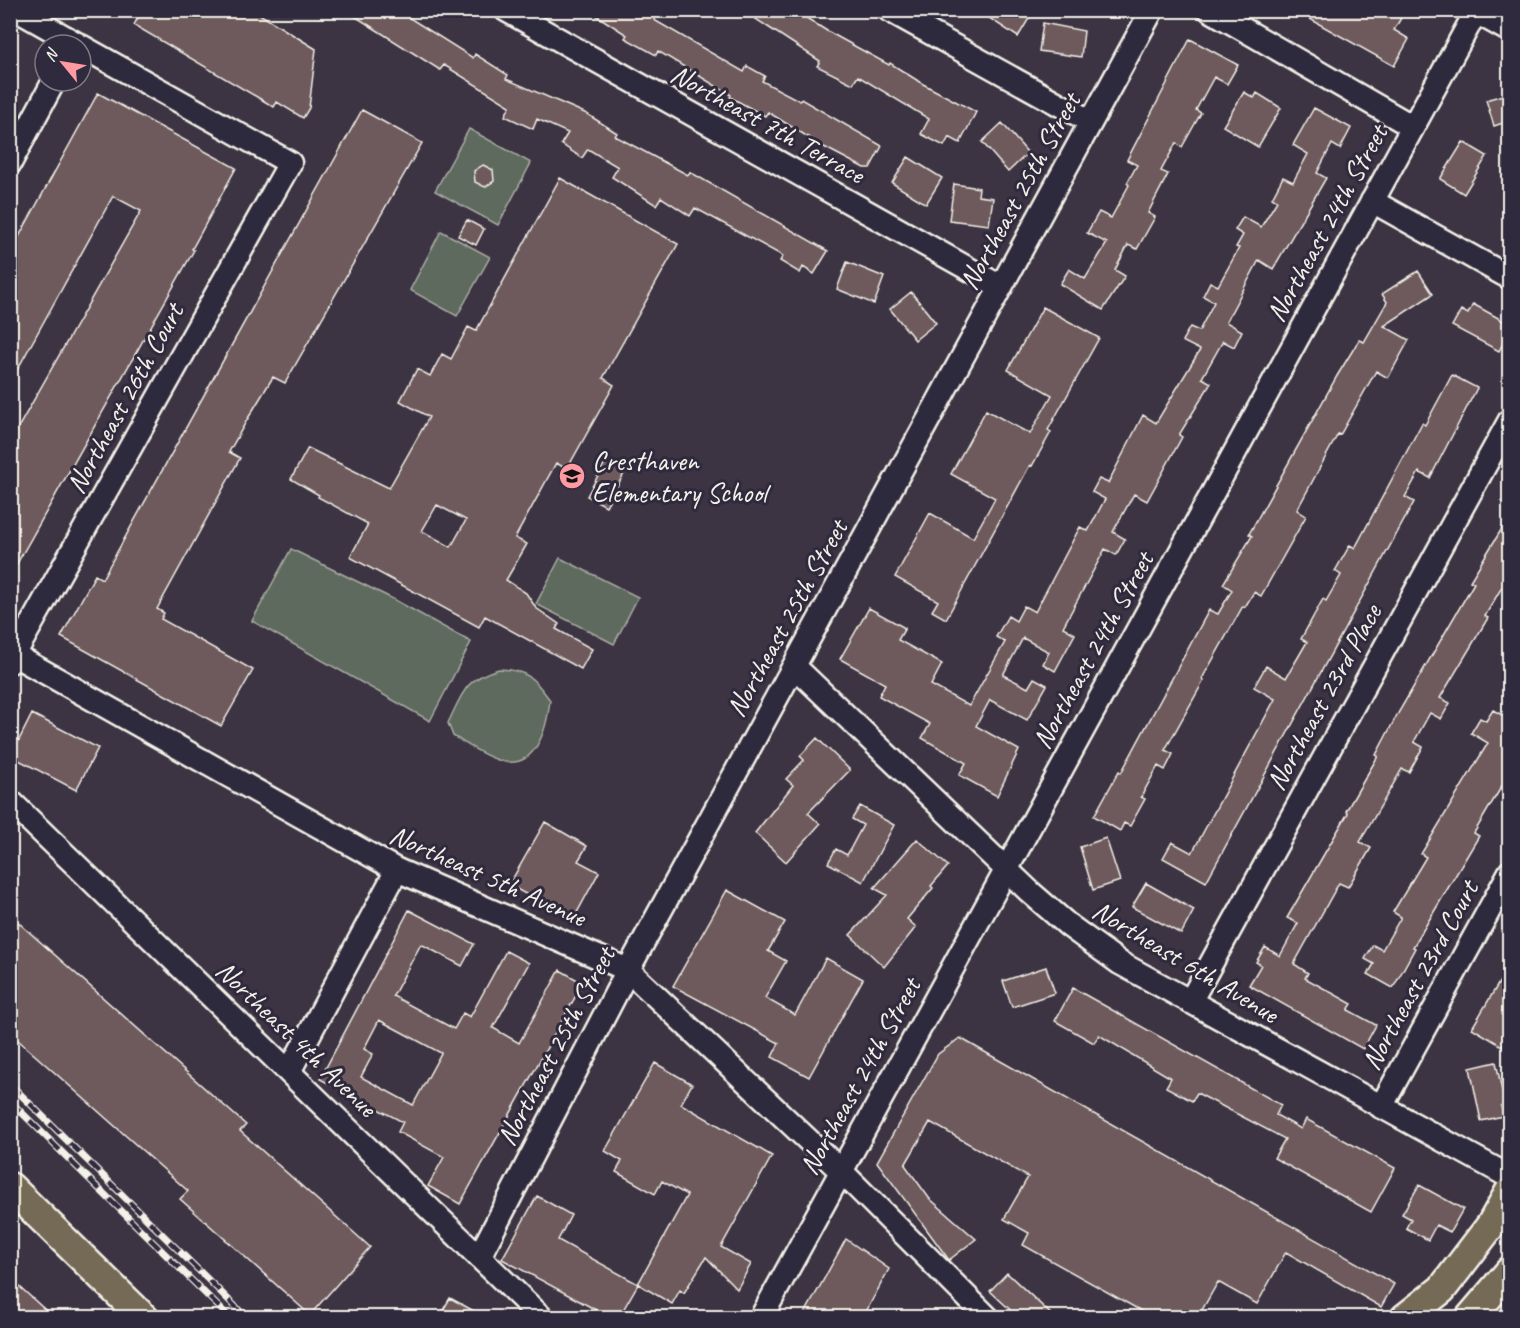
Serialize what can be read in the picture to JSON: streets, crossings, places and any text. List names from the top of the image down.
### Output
{
  "streets": {
    "street": [
      "Northeast 7th Terrace",
      "Northeast 25th Street",
      "Northeast 24th Street",
      "Northeast 26th Court",
      "Northeast 23rd Place",
      "Northeast 5th Avenue",
      "Northeast 6th Avenue",
      "Northeast 23rd Court",
      "Northeast 4th Avenue"
    ]
  },
  "crossings": [
    ["Northeast 7th Terrace", "Northeast 25th Street"],
    ["Northeast 25th Street", "Northeast 5th Avenue"],
    ["Northeast 25th Street", "Northeast 6th Avenue"],
    ["Northeast 25th Street", "Northeast 4th Avenue"],
    ["Northeast 24th Street", "Northeast 5th Avenue"],
    ["Northeast 24th Street", "Northeast 6th Avenue"],
    ["Northeast 26th Court", "Northeast 5th Avenue"],
    ["Northeast 23rd Place", "Northeast 6th Avenue"],
    ["Northeast 6th Avenue", "Northeast 23rd Court"]
  ],
  "places": {
    "school or university": ["Cresthaven Elementary School"]
  },
  "north": "top left"
}
